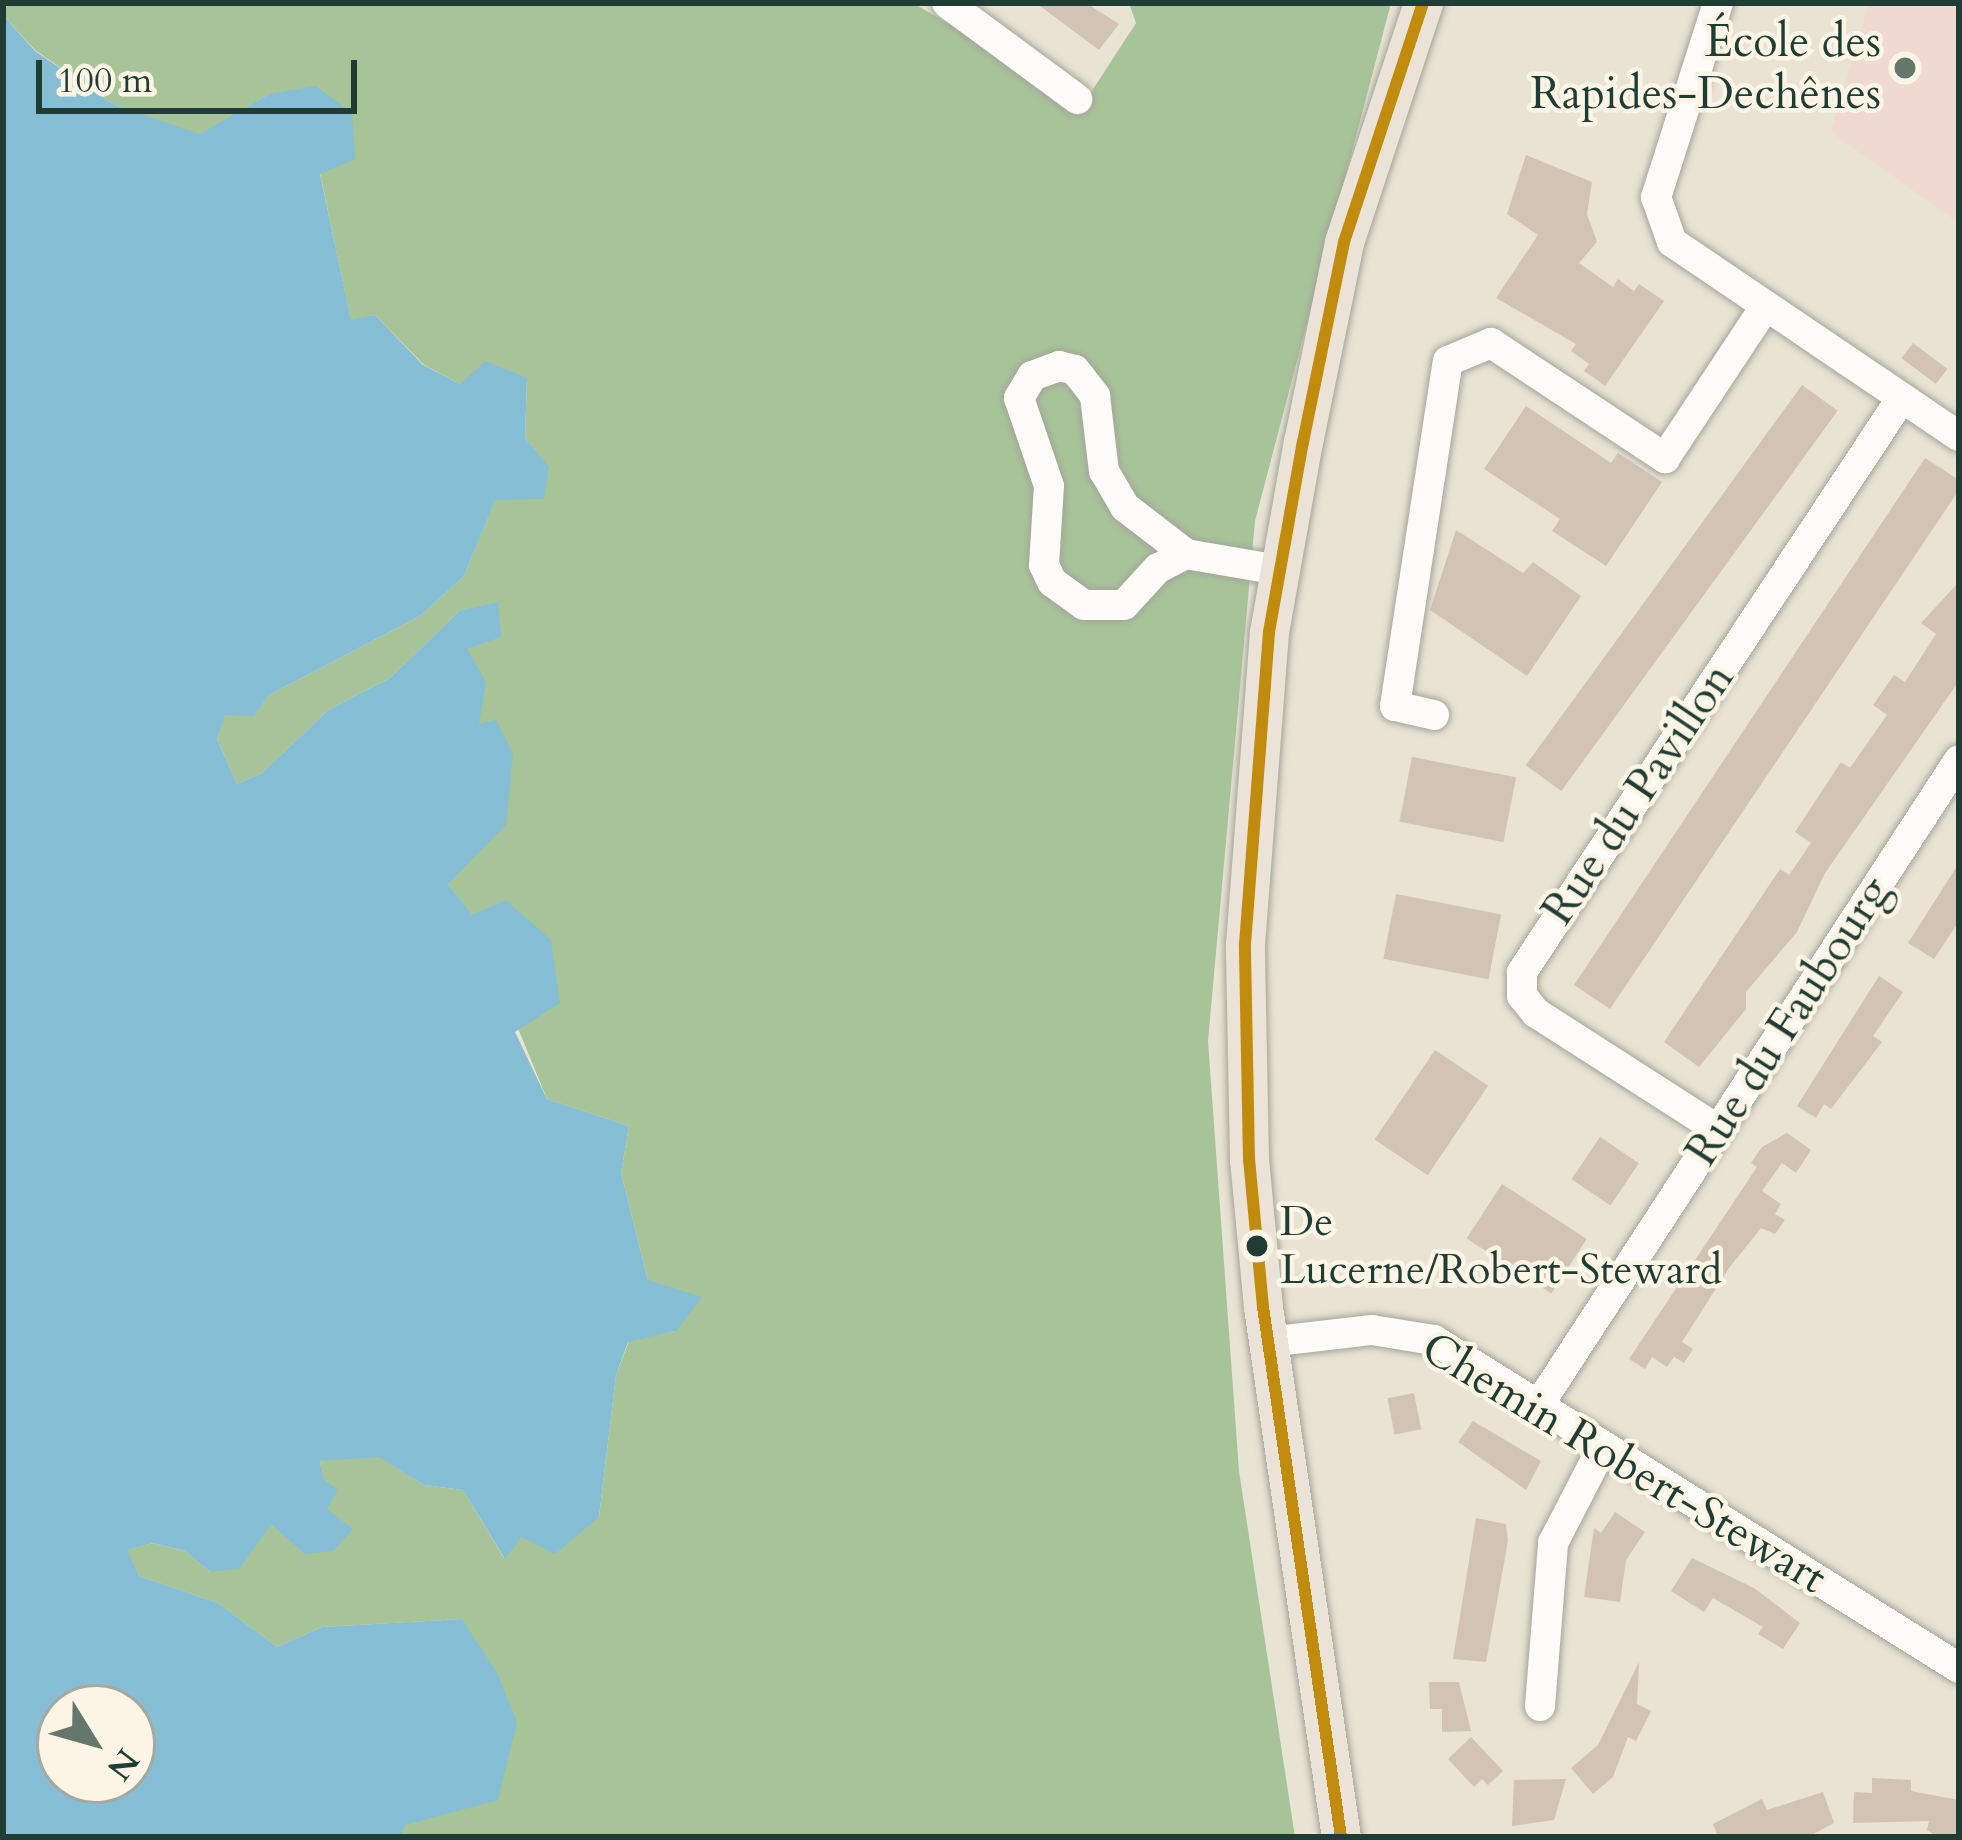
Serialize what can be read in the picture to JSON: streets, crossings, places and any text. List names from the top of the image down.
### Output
{
  "streets": {
    "street": ["Rue du Pavillon", "Rue du Faubourg", "Chemin Robert-Stewart"]
  },
  "crossings": [
    ["Rue du Pavillon", "Rue du Faubourg"],
    ["Rue du Faubourg", "Chemin Robert-Stewart"]
  ],
  "places": ["École des Rapides-Dechênes", "De Lucerne/Robert-Steward"],
  "scale_bar": "100 m",
  "north": "bottom right"
}
